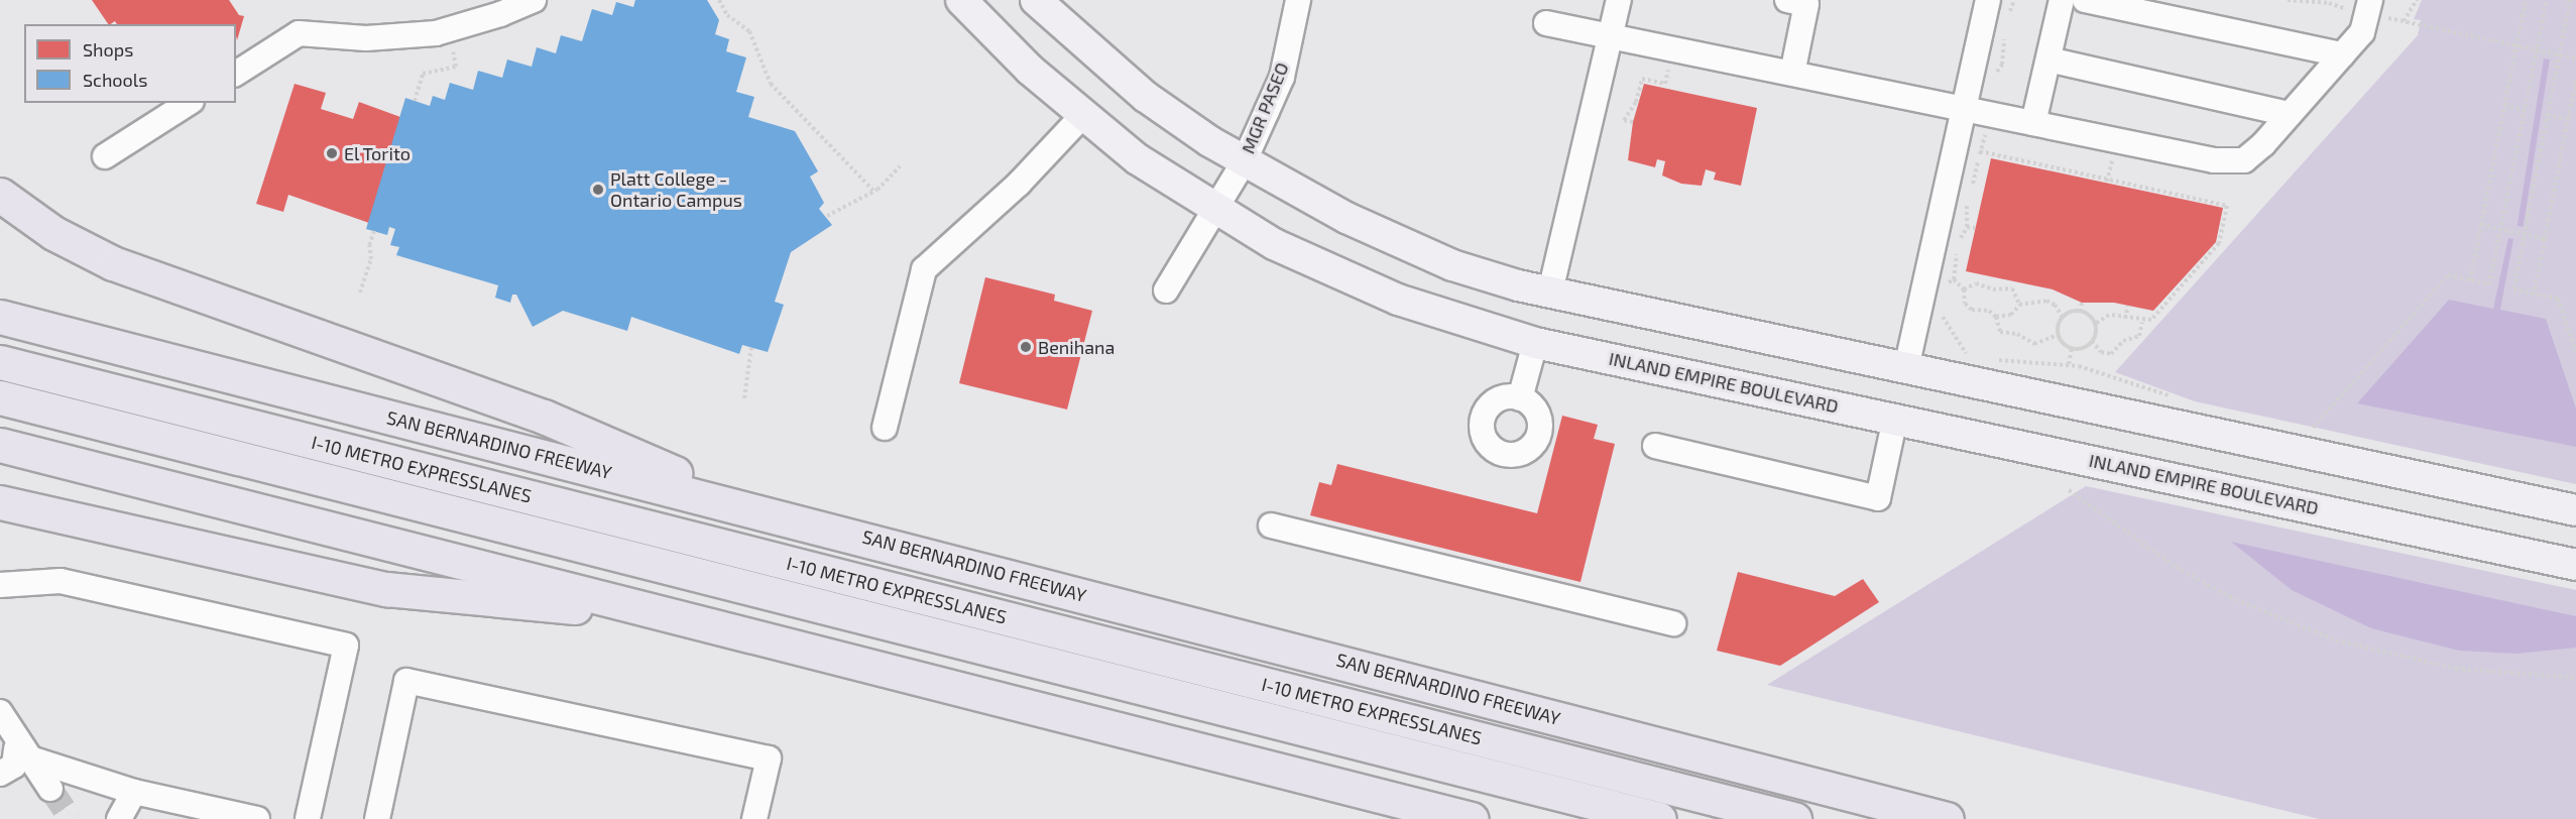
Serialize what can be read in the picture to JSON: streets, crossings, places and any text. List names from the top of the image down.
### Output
{
  "streets": {
    "highway": ["SAN BERNARDINO FREEWAY", "I-10 METRO EXPRESSLANES"],
    "main road": ["INLAND EMPIRE BOULEVARD"],
    "lane": ["MGR PASEO"]
  },
  "crossings": [
    ["MGR PASEO", "INLAND EMPIRE BOULEVARD"]
  ],
  "places": ["El Torito", "Platt College - Ontario Campus", "Benihana"],
  "legend": ["Shops", "Schools"]
}
